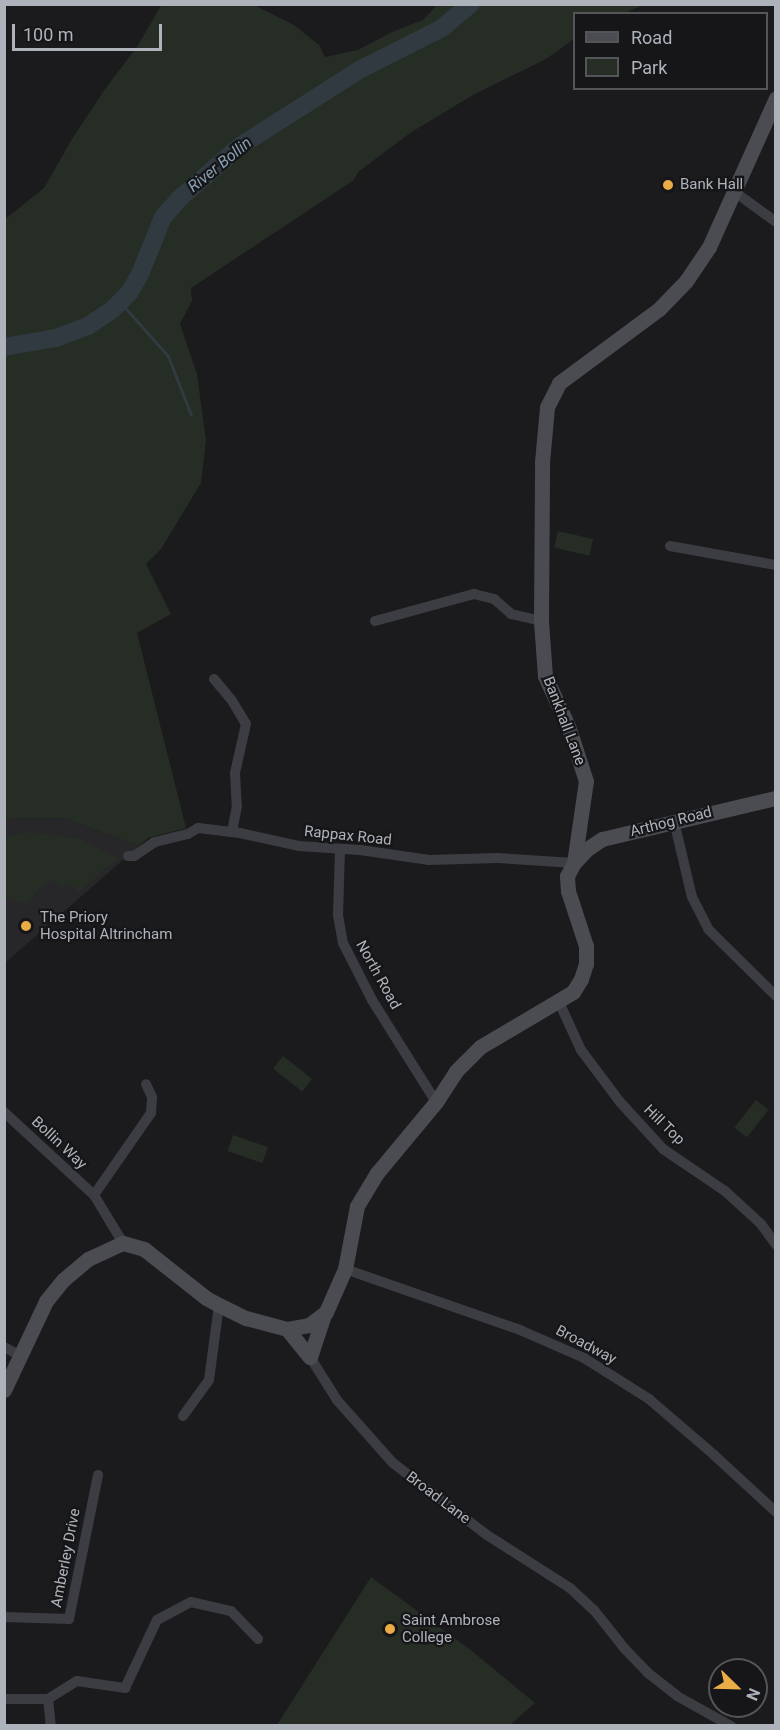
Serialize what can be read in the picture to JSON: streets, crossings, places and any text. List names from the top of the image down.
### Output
{
  "streets": {
    "street": [
      "Bankhall Lane",
      "Arthog Road",
      "Rappax Road",
      "North Road",
      "Hill Top",
      "Bollin Way",
      "Broadway",
      "Broad Lane",
      "Amberley Drive"
    ]
  },
  "crossings": [
    ["Bankhall Lane", "Arthog Road"],
    ["Bankhall Lane", "Rappax Road"],
    ["Bankhall Lane", "North Road"],
    ["Bankhall Lane", "Hill Top"],
    ["Bankhall Lane", "Broadway"],
    ["Bankhall Lane", "Broad Lane"],
    ["Arthog Road", "Rappax Road"],
    ["Rappax Road", "North Road"]
  ],
  "water": ["River Bollin"],
  "places": ["Bank Hall", "The Priory Hospital Altrincham", "Saint Ambrose College"],
  "legend": ["Road", "Park"],
  "scale_bar": "100 m",
  "north": "bottom right"
}
